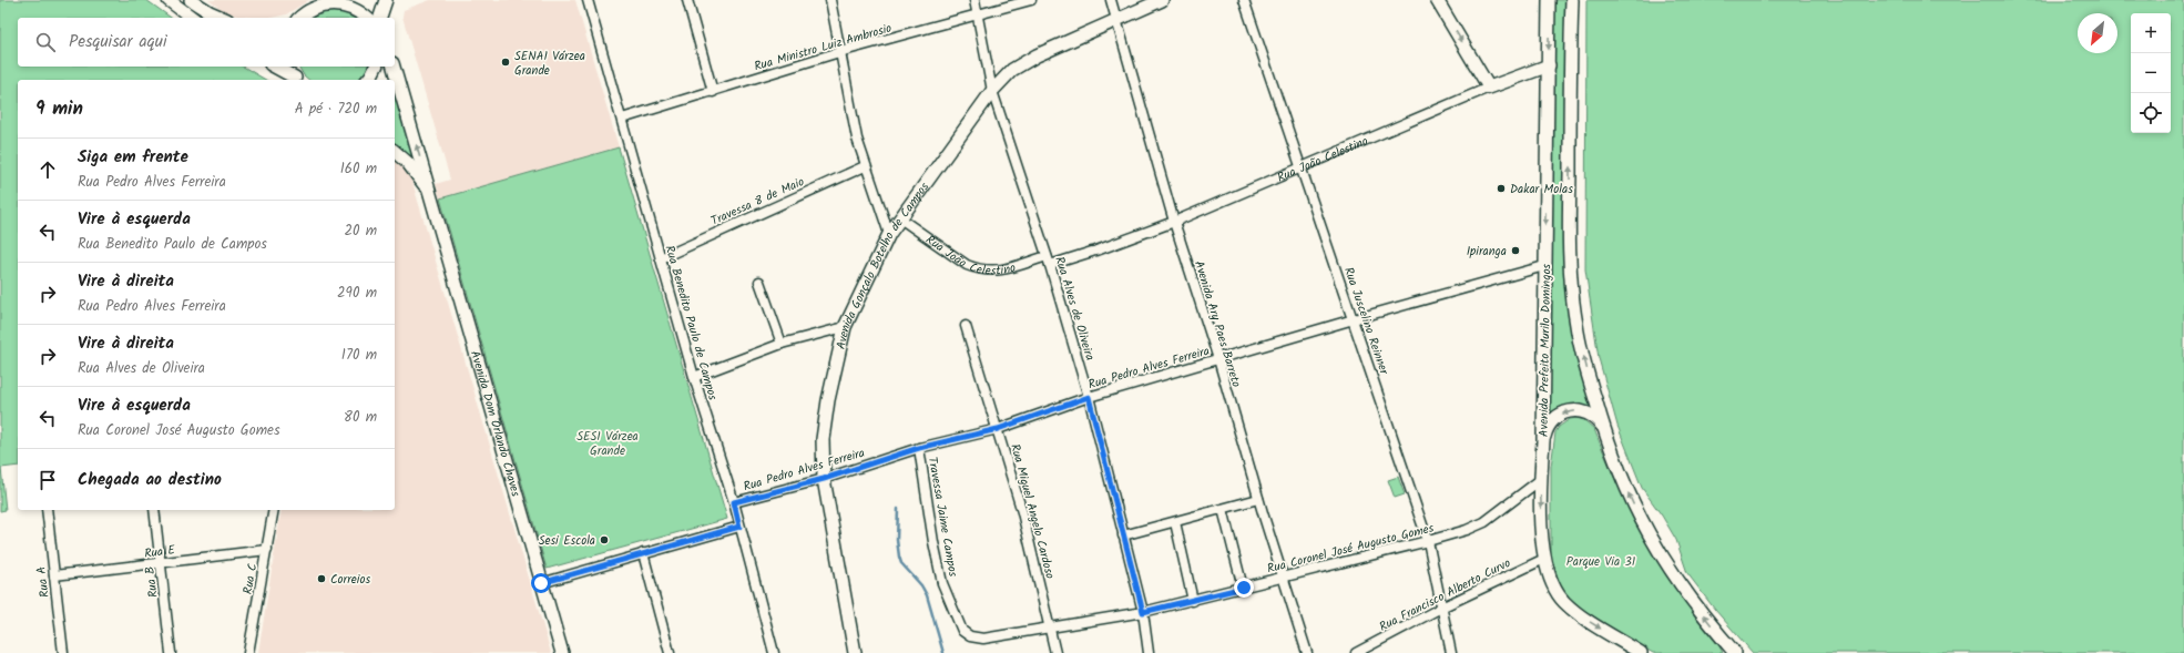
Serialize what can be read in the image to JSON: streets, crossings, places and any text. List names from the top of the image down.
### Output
{
  "streets": {
    "main road": [
      "Rua João Celestino",
      "Avenida Gonçalo Botelho de Campos",
      "Avenida Prefeito Murilo Domingos",
      "Avenida Dom Orlando Chaves"
    ],
    "street": [
      "Rua Ministro Luiz Ambrosio",
      "Travessa 8 de Maio",
      "Rua Alves de Oliveira",
      "Rua Juscelino Reinner",
      "Rua Benedito Paulo de Campos",
      "Avenida Ary Paes Barreto",
      "Rua Pedro Alves Ferreira",
      "Rua Miguel Angelo Cardoso",
      "Travessa Jaime Campos",
      "Rua Coronel José Augusto Gomes",
      "Rua E",
      "Rua C",
      "Rua A",
      "Rua B",
      "Rua Francisco Alberto Curvo"
    ]
  },
  "crossings": [
    ["Rua Ministro Luiz Ambrosio", "Rua Alves de Oliveira"],
    ["Rua Ministro Luiz Ambrosio", "Rua Benedito Paulo de Campos"],
    ["Rua João Celestino", "Avenida Gonçalo Botelho de Campos"],
    ["Rua João Celestino", "Rua Alves de Oliveira"],
    ["Rua João Celestino", "Rua Juscelino Reinner"],
    ["Rua João Celestino", "Avenida Ary Paes Barreto"],
    ["Rua João Celestino", "Avenida Prefeito Murilo Domingos"],
    ["Travessa 8 de Maio", "Rua Benedito Paulo de Campos"],
    ["Avenida Gonçalo Botelho de Campos", "Rua Alves de Oliveira"],
    ["Avenida Gonçalo Botelho de Campos", "Avenida Ary Paes Barreto"],
    ["Avenida Gonçalo Botelho de Campos", "Rua Pedro Alves Ferreira"],
    ["Rua Alves de Oliveira", "Rua Pedro Alves Ferreira"],
    ["Rua Alves de Oliveira", "Rua Coronel José Augusto Gomes"],
    ["Rua Juscelino Reinner", "Rua Pedro Alves Ferreira"],
    ["Rua Juscelino Reinner", "Rua Coronel José Augusto Gomes"],
    ["Rua Juscelino Reinner", "Rua Francisco Alberto Curvo"],
    ["Rua Benedito Paulo de Campos", "Rua Pedro Alves Ferreira"],
    ["Avenida Ary Paes Barreto", "Rua Pedro Alves Ferreira"],
    ["Avenida Ary Paes Barreto", "Rua Coronel José Augusto Gomes"],
    ["Avenida Prefeito Murilo Domingos", "Rua Pedro Alves Ferreira"],
    ["Avenida Prefeito Murilo Domingos", "Rua Coronel José Augusto Gomes"],
    ["Avenida Prefeito Murilo Domingos", "Rua Francisco Alberto Curvo"],
    ["Rua Pedro Alves Ferreira", "Rua Miguel Angelo Cardoso"],
    ["Rua Pedro Alves Ferreira", "Travessa Jaime Campos"],
    ["Rua Miguel Angelo Cardoso", "Rua Coronel José Augusto Gomes"],
    ["Travessa Jaime Campos", "Rua Coronel José Augusto Gomes"],
    ["Rua E", "Rua C"],
    ["Rua E", "Rua A"],
    ["Rua E", "Rua B"]
  ],
  "parks": ["SESI Várzea Grande", "Parque Via 31"],
  "places": [
    "SENAI Várzea Grande",
    "Dakar Molas",
    "Ipiranga",
    "Sesi Escola",
    "Correios"
  ],
  "north": "bottom left",
  "page": {
    "map_buttons": ["+", "−"],
    "search": "Pesquisar aqui",
    "heading": ["9 min", "A pé · 720 m"],
    "list": [
      ["Siga em frente", "Rua Pedro Alves Ferreira", "160 m"],
      ["Vire à esquerda", "Rua Benedito Paulo de Campos", "20 m"],
      ["Vire à direita", "Rua Pedro Alves Ferreira", "290 m"],
      ["Vire à direita", "Rua Alves de Oliveira", "170 m"],
      ["Vire à esquerda", "Rua Coronel José Augusto Gomes", "80 m"],
      "Chegada ao destino"
    ]
  }
}
